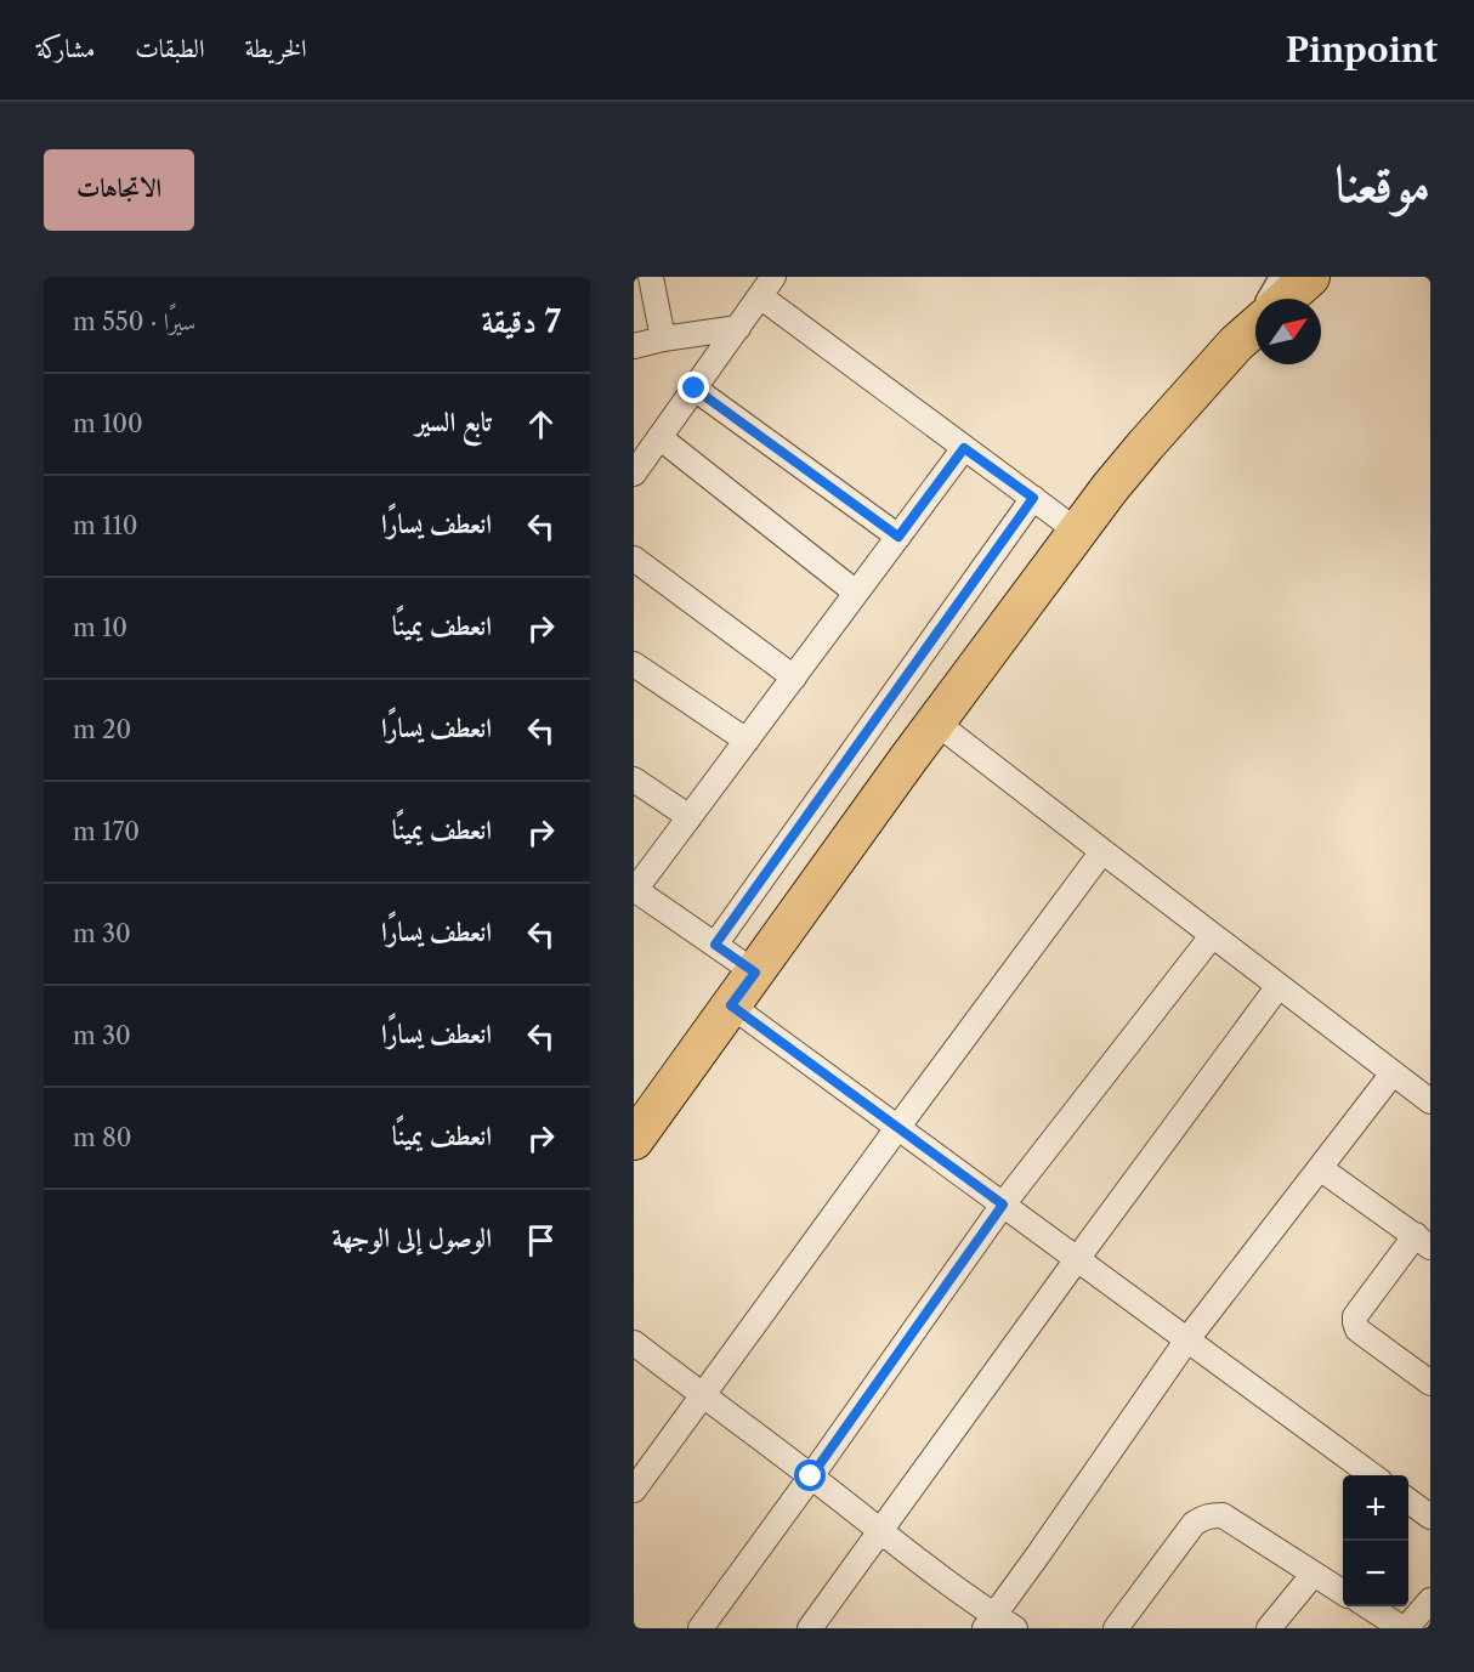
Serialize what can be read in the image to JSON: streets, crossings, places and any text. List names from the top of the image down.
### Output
{
  "north": "top right",
  "page": {
    "header": "Pinpoint",
    "nav": ["الخريطة", "الطبقات", "مشاركة"],
    "title": "موقعنا",
    "buttons": "الاتجاهات",
    "heading": ["7 دقيقة", "سيرًا · 550 m"],
    "list": [
      ["تابع السير", "100 m"],
      ["انعطف يسارًا", "110 m"],
      ["انعطف يمينًا", "10 m"],
      ["انعطف يسارًا", "20 m"],
      ["انعطف يمينًا", "170 m"],
      ["انعطف يسارًا", "30 m"],
      ["انعطف يسارًا", "30 m"],
      ["انعطف يمينًا", "80 m"],
      "الوصول إلى الوجهة"
    ],
    "map_buttons": ["+", "−"]
  }
}
